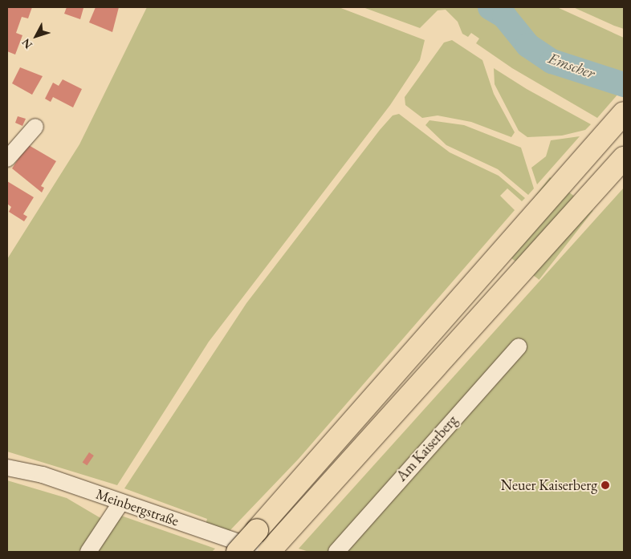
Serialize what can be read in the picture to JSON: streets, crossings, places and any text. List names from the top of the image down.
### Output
{
  "streets": {
    "street": ["Am Kaiserberg", "Meinbergstraße"]
  },
  "water": ["Emscher"],
  "places": ["Neuer Kaiserberg"],
  "north": "bottom left"
}
